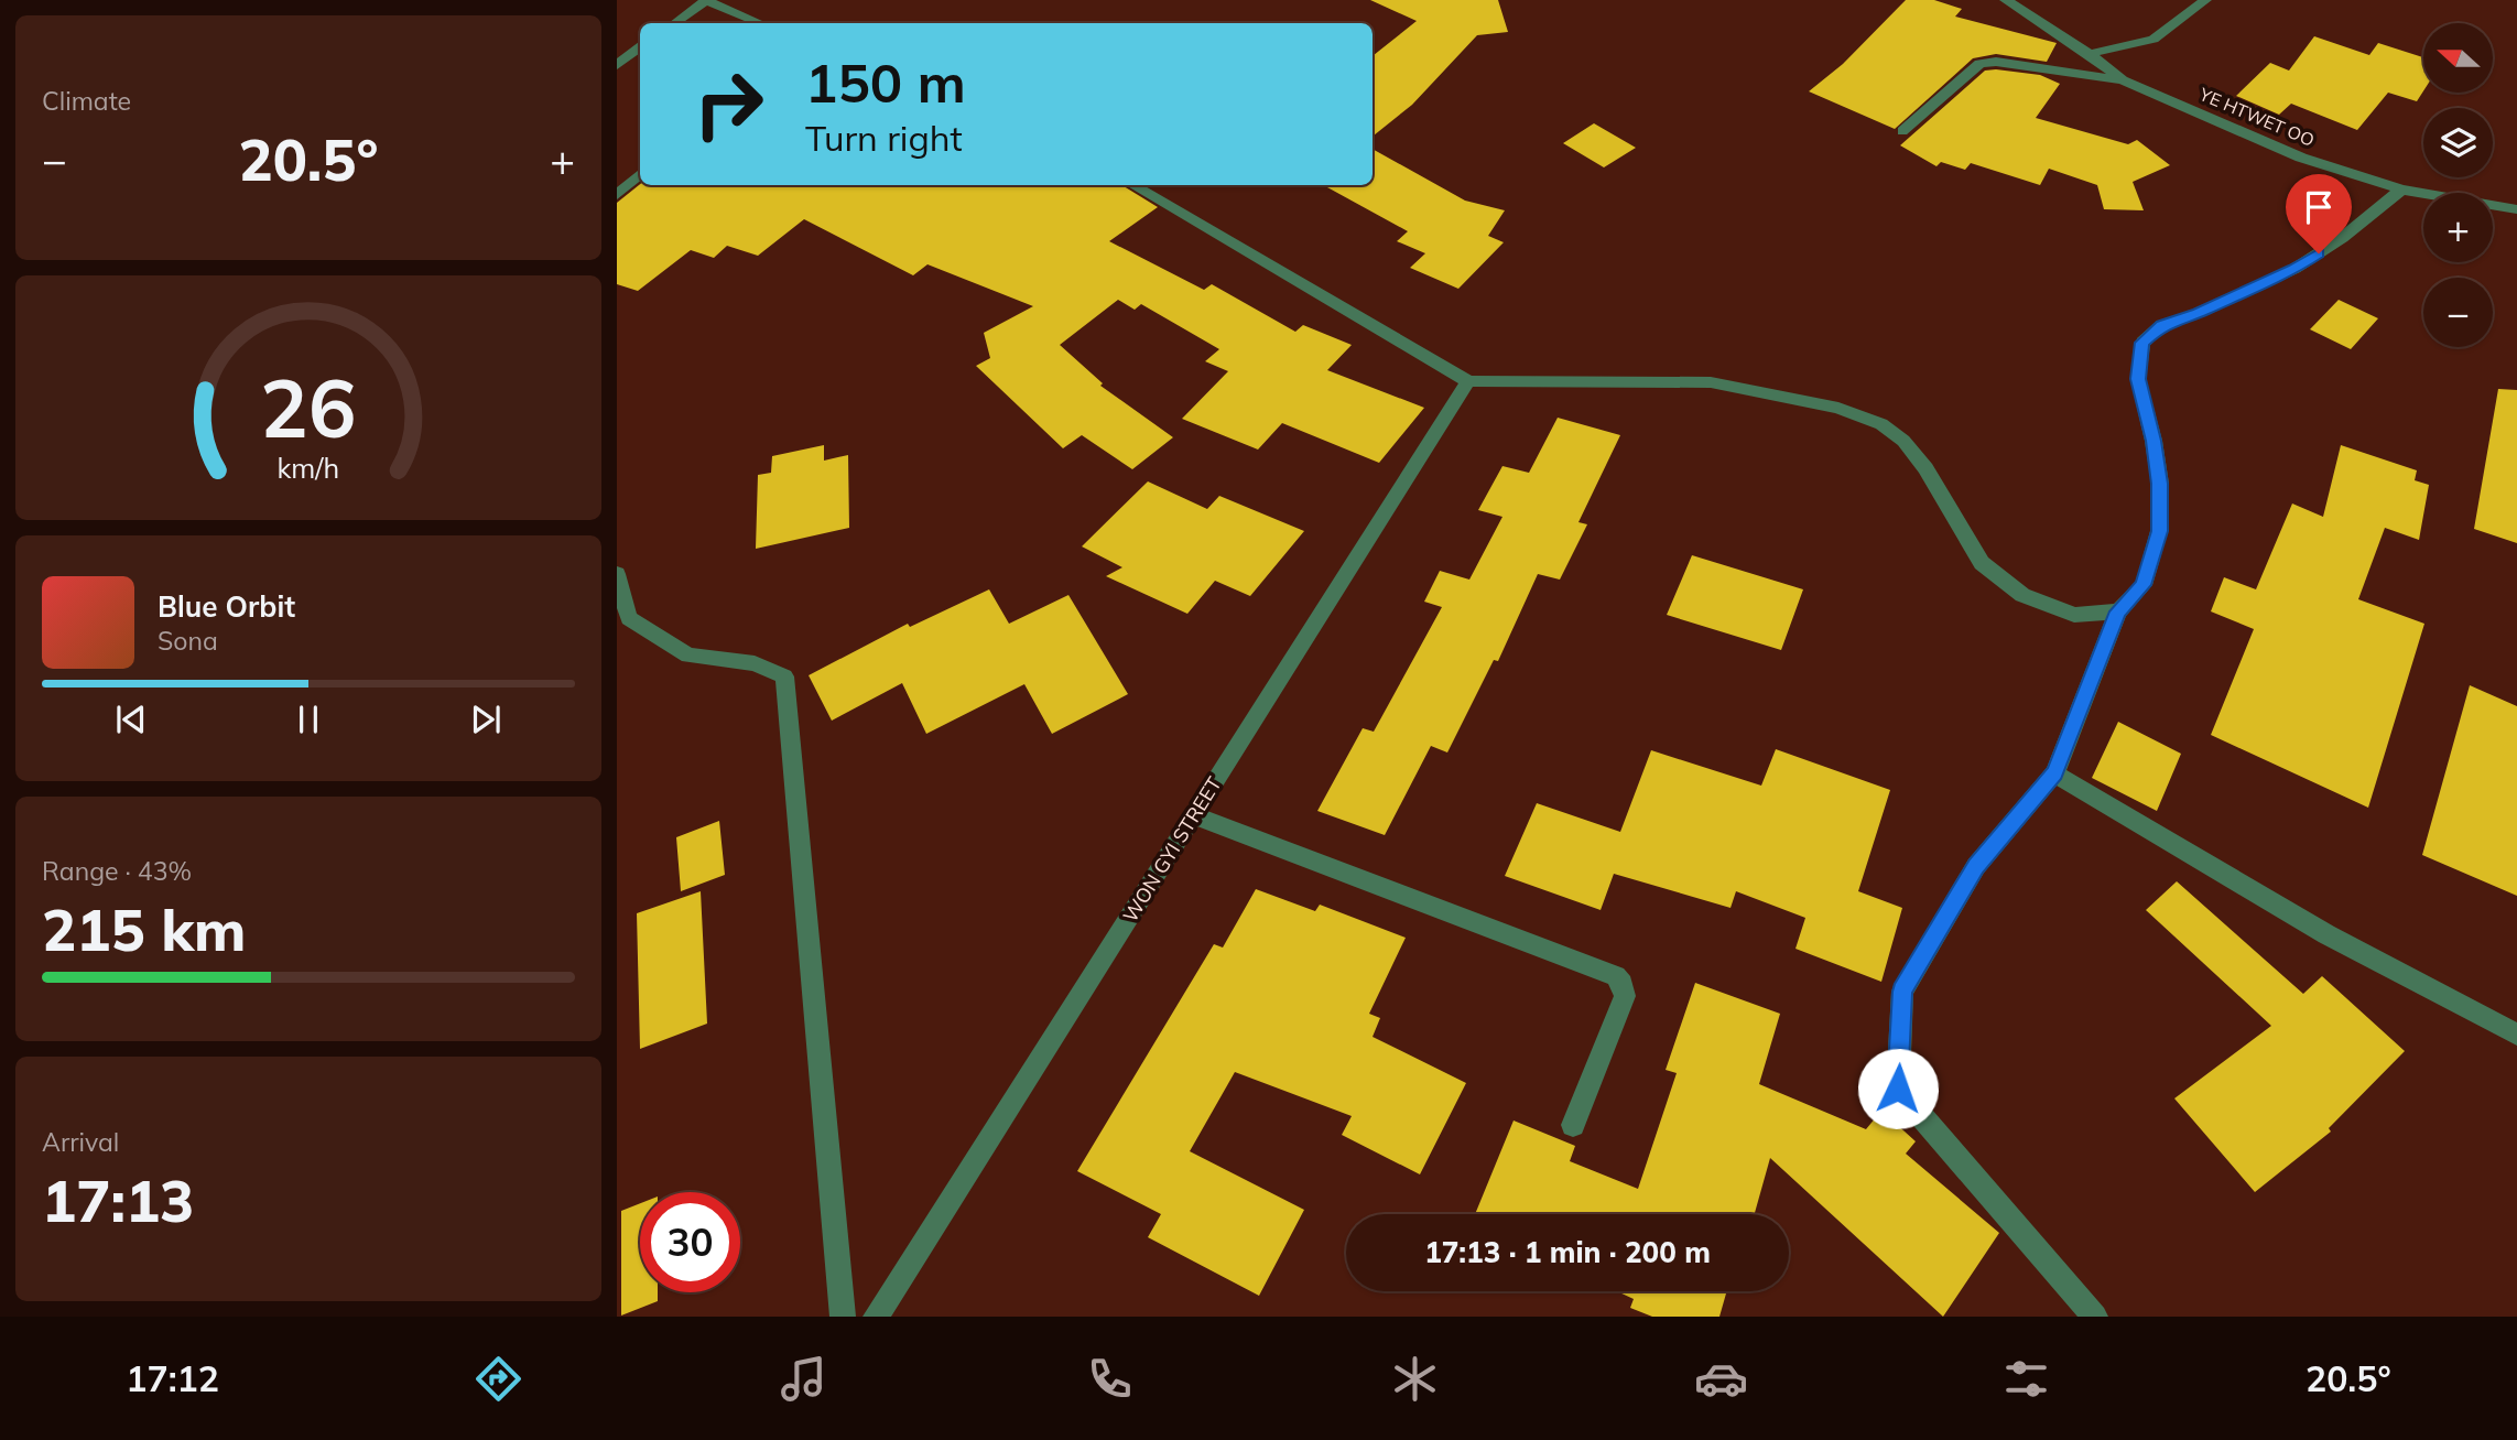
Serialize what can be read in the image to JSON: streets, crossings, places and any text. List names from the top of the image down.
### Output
{
  "streets": {
    "street": ["YE HTWET OO", "WON GYI STREET"]
  },
  "north": "left",
  "page": {
    "tile": [
      "Climate",
      ["Range · 43%", "215 km"],
      ["Arrival", "17:13"]
    ],
    "map_buttons": ["+", "−"],
    "turn": ["150 m", "Turn right"],
    "heat": ["−", "20.5°", "+"],
    "song": ["Blue Orbit", "Sona"],
    "limit": "30",
    "trip": "17:13 · 1 min · 200 m",
    "tabs": ["17:12", "20.5°"],
    "gauge": ["26", "km/h"]
  }
}
